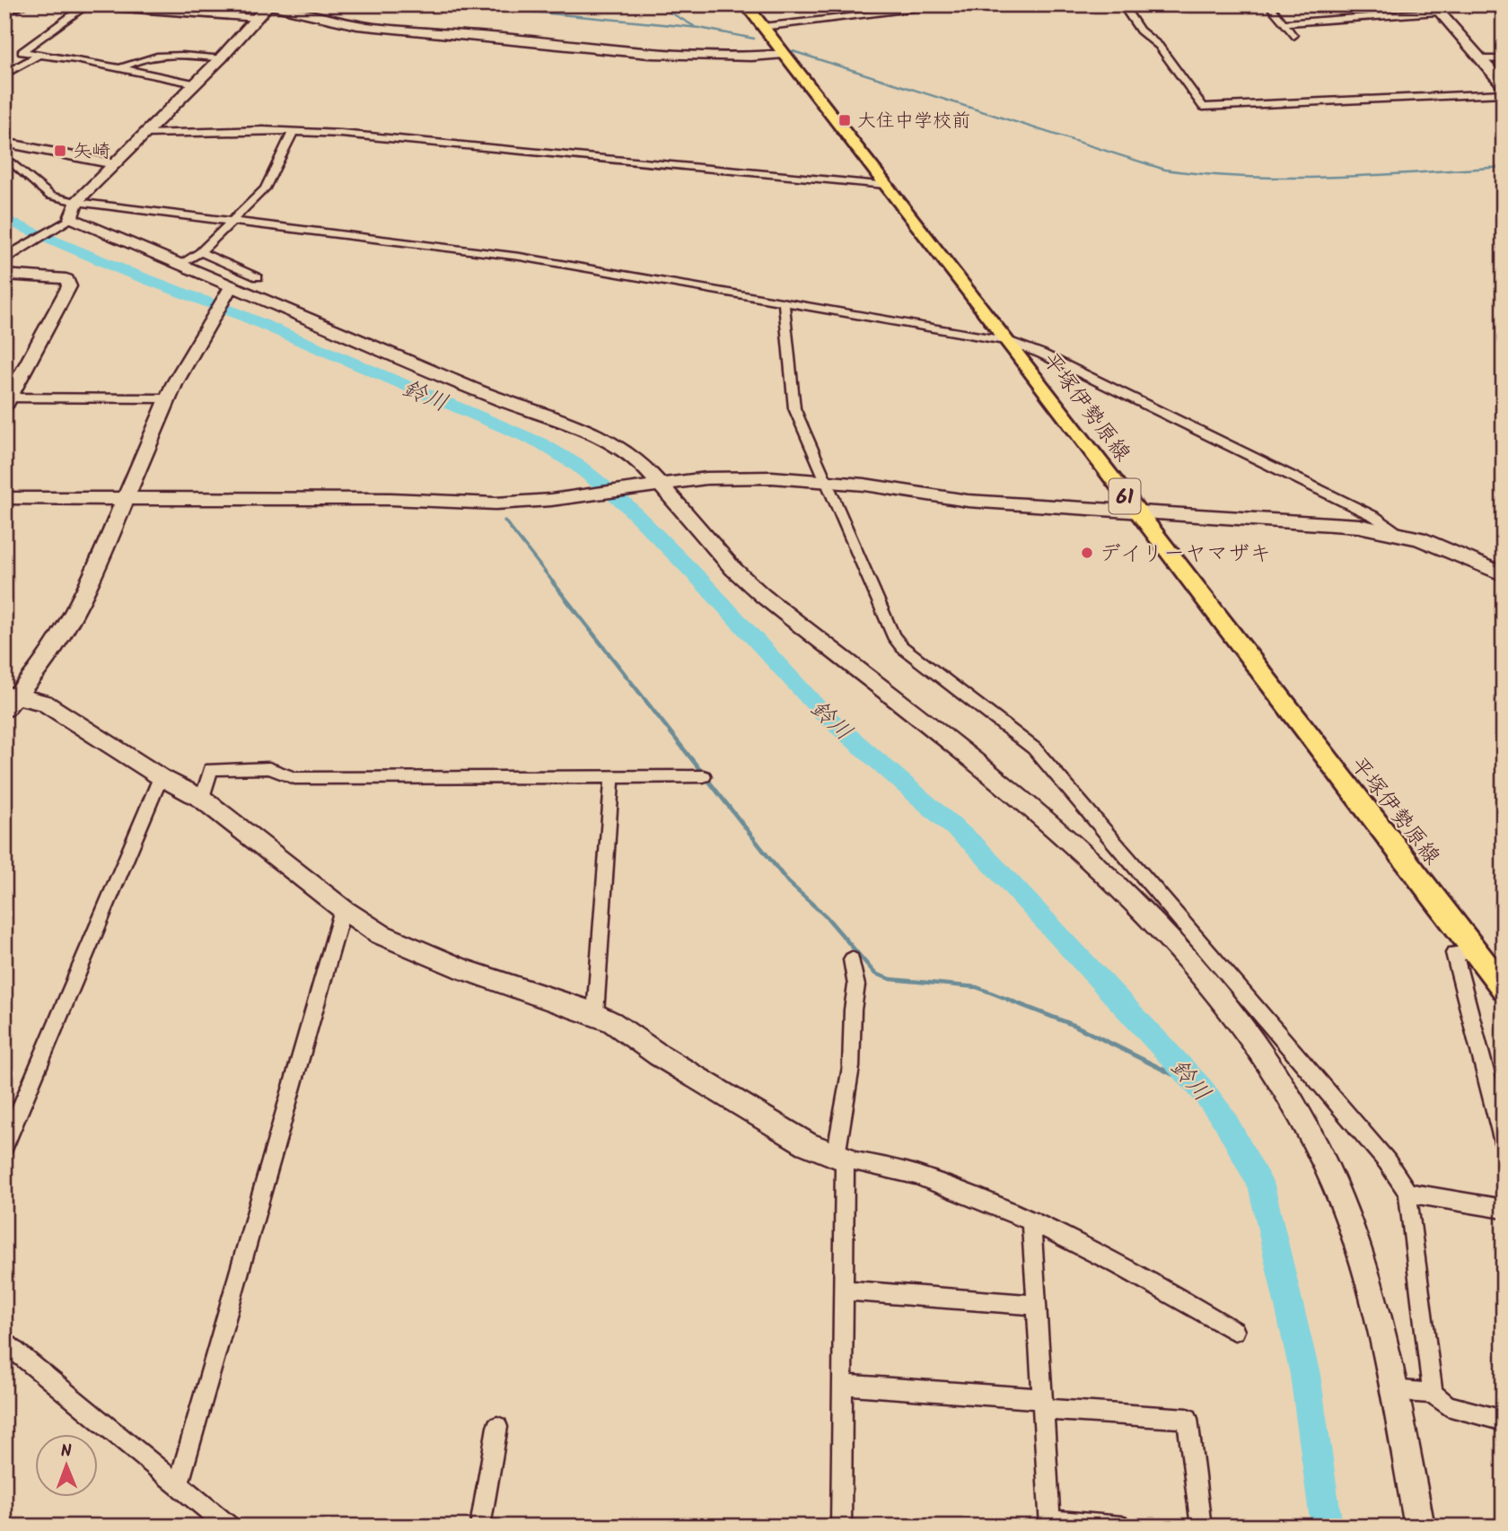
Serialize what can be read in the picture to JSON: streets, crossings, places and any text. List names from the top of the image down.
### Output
{
  "streets": {
    "main road": ["平塚伊勢原線", "61"]
  },
  "water": ["鈴川"],
  "places": {
    "transit": ["大住中学校前", "矢崎"],
    "other": ["デイリーヤマザキ"]
  },
  "north": "top"
}
